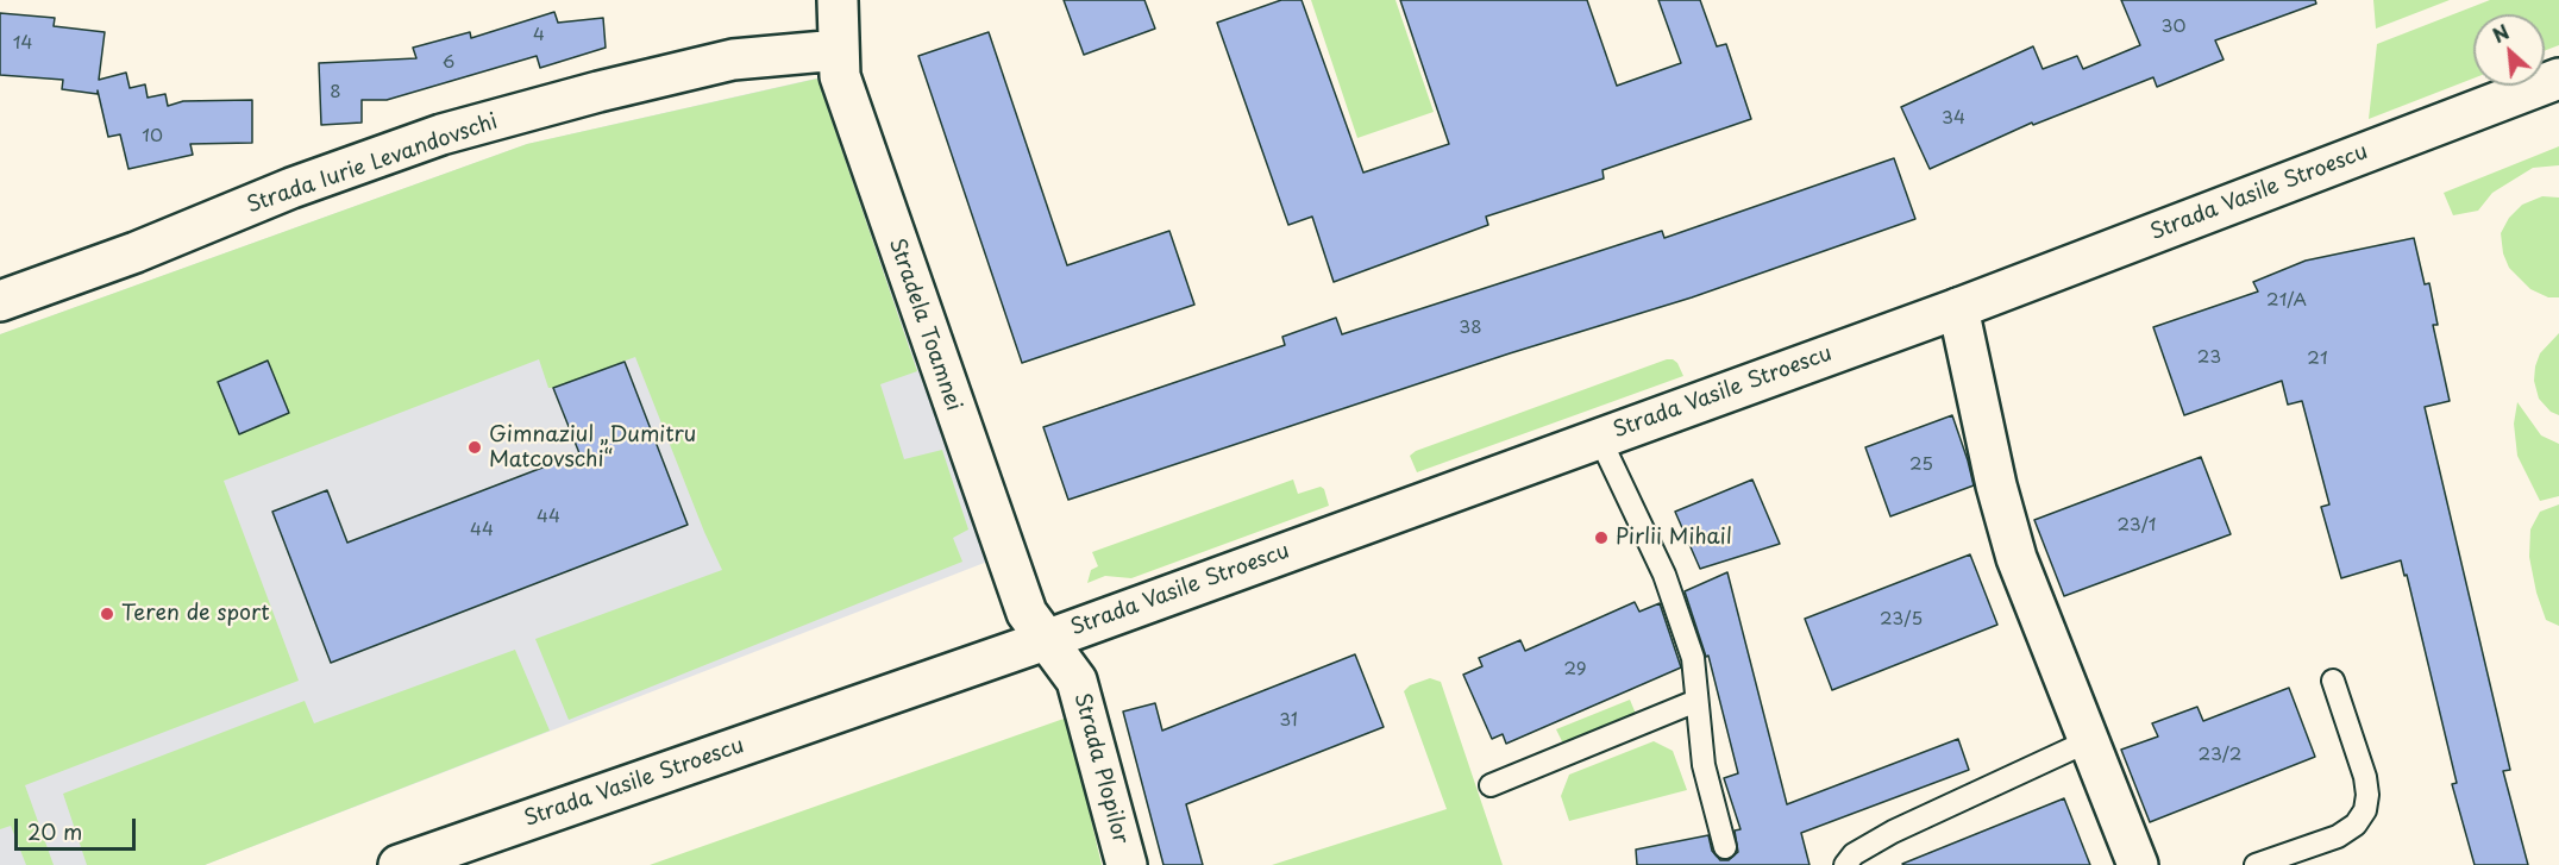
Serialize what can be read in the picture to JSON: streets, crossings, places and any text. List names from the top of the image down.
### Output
{
  "streets": {
    "street": [
      "Strada Iurie Levandovschi",
      "Strada Vasile Stroescu",
      "Stradela Toamnei",
      "Strada Plopilor"
    ]
  },
  "crossings": [
    ["Strada Iurie Levandovschi", "Stradela Toamnei"],
    ["Strada Vasile Stroescu", "Stradela Toamnei"],
    ["Strada Vasile Stroescu", "Strada Plopilor"],
    ["Stradela Toamnei", "Strada Plopilor"]
  ],
  "places": ["Gimnaziul „Dumitru Matcovschi“", "Pirlii Mihail", "Teren de sport"],
  "house_numbers": [
    "30",
    "4",
    "14",
    "6",
    "8",
    "34",
    "10",
    "21/A",
    "38",
    "23",
    "21",
    "25",
    "44",
    "23/1",
    "44",
    "23/5",
    "29",
    "31",
    "23/2"
  ],
  "scale_bar": "20 m",
  "north": "top left"
}
